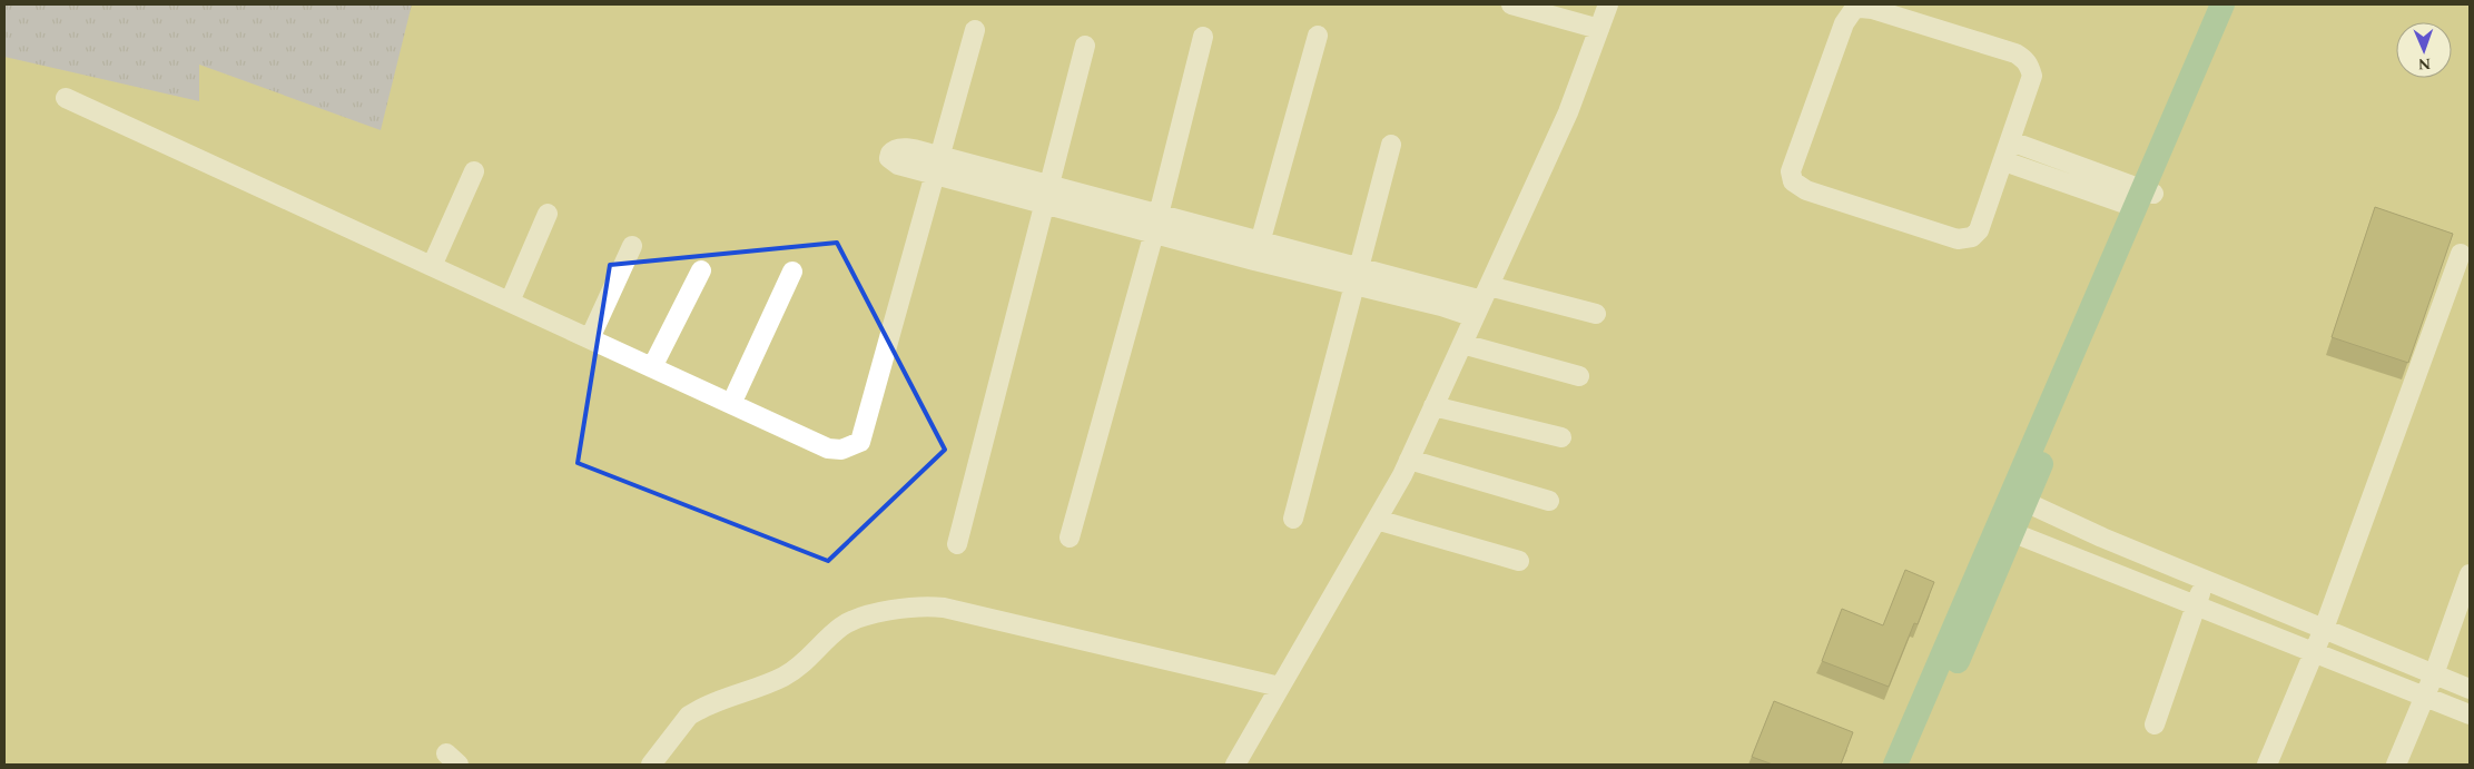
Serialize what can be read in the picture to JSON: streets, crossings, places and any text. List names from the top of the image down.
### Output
{
  "north": "bottom"
}
